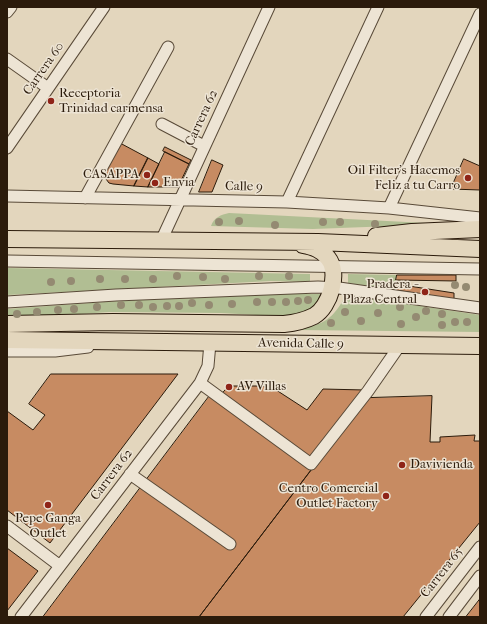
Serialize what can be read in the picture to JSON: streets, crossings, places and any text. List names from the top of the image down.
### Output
{
  "streets": {
    "highway": ["Avenida Calle 9"],
    "street": [
      "Carrera 60",
      "Carrera 62",
      "Calle 9",
      "Carrera 65"
    ]
  },
  "crossings": [
    ["Carrera 62", "Calle 9"],
    ["Carrera 62", "Avenida Calle 9"]
  ],
  "places": [
    "Receptoria Trinidad carmensa",
    "CASAPPA",
    "Oil Filter's Hacemos Feliz a tu Carro",
    "Envia",
    "Pradera - Plaza Central",
    "AV Villas",
    "Davivienda",
    "Centro Comercial Outlet Factory",
    "Pepe Ganga Outlet"
  ]
}
